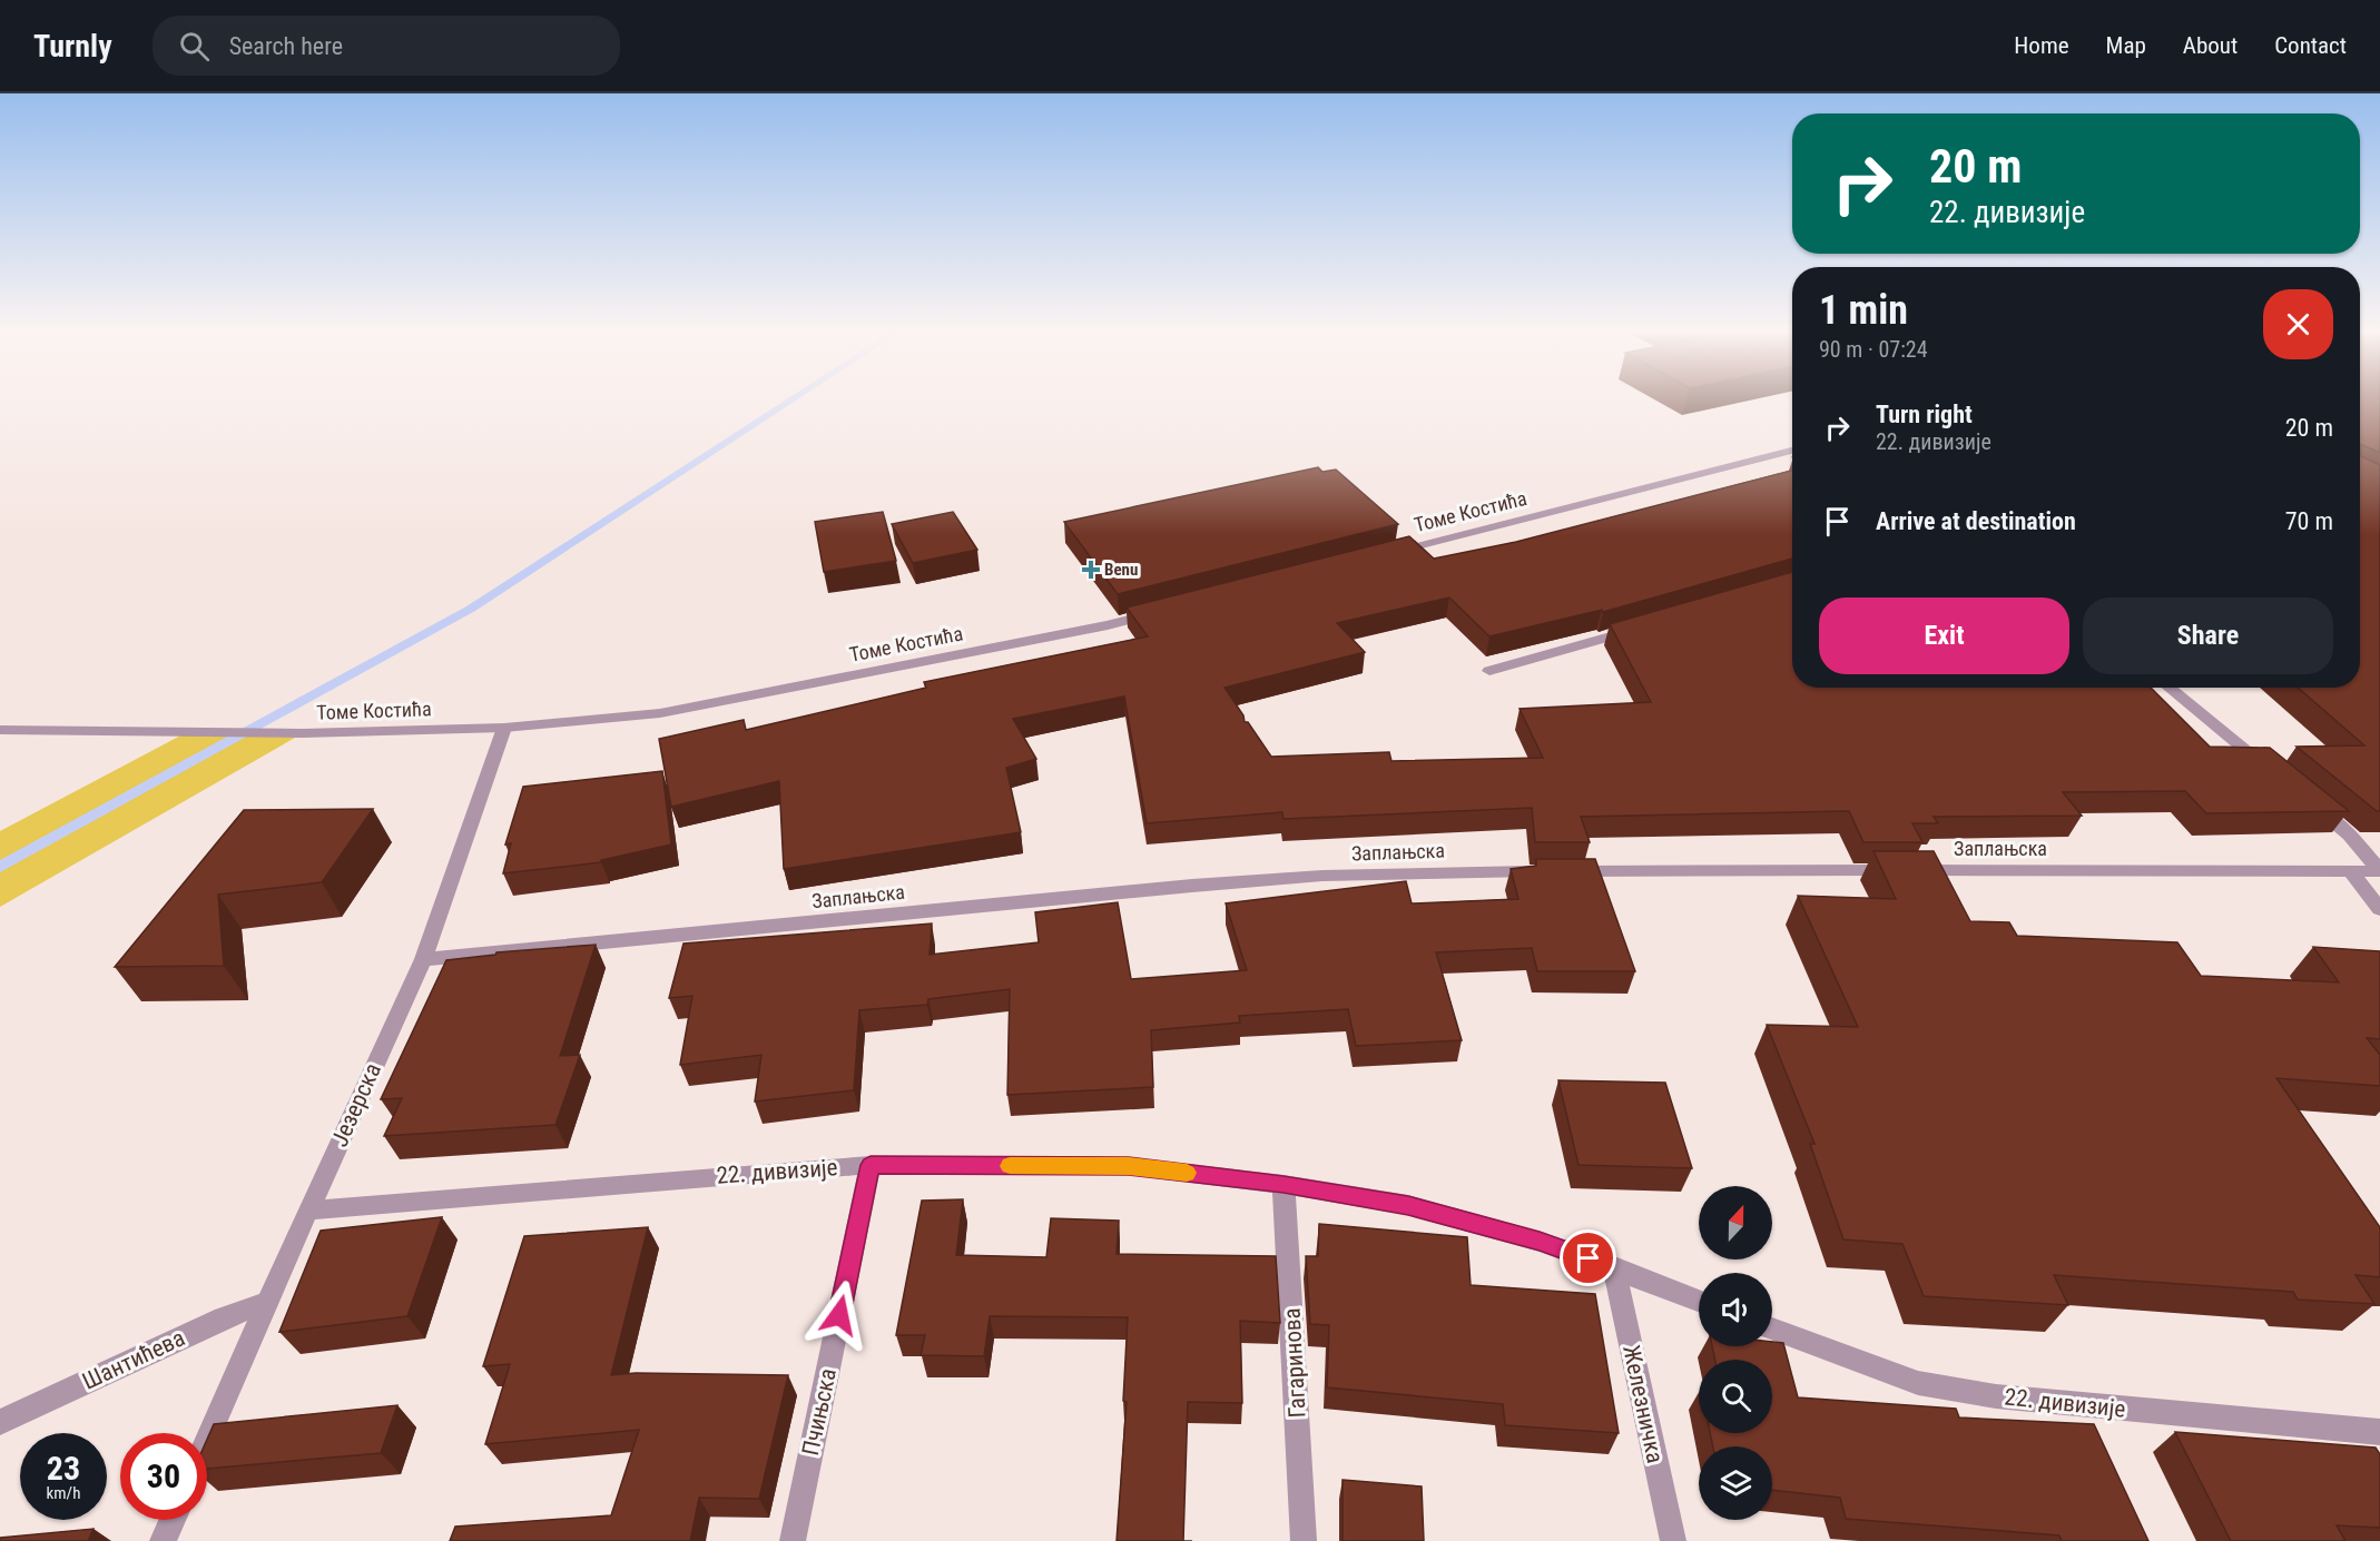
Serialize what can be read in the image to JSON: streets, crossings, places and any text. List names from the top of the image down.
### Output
{
  "streets": {
    "street": [
      "Томе Костића",
      "Заплањска",
      "Језерска",
      "22. дивизије",
      "Шантићева",
      "Гагаринова",
      "Железничка",
      "Пчињска"
    ]
  },
  "crossings": [
    ["Томе Костића", "Језерска"],
    ["Заплањска", "Језерска"],
    ["Језерска", "22. дивизије"],
    ["Језерска", "Шантићева"],
    ["22. дивизије", "Гагаринова"],
    ["22. дивизије", "Железничка"],
    ["22. дивизије", "Пчињска"]
  ],
  "places": {
    "health": ["Benu"]
  },
  "north": "top",
  "page": {
    "header": "Turnly",
    "search": "Search here",
    "nav": [
      "Home",
      "Map",
      "About",
      "Contact"
    ],
    "turn": ["20 m", "22. дивизије"],
    "heading": ["1 min", "90 m · 07:24"],
    "list": [
      {
        "name": "Turn right",
        "note": "22. дивизије",
        "value": "20 m"
      },
      {
        "name": "Arrive at destination",
        "value": "70 m"
      }
    ],
    "buttons": ["Exit", "Share"],
    "speed": "23 km/h",
    "limit": "30"
  }
}
